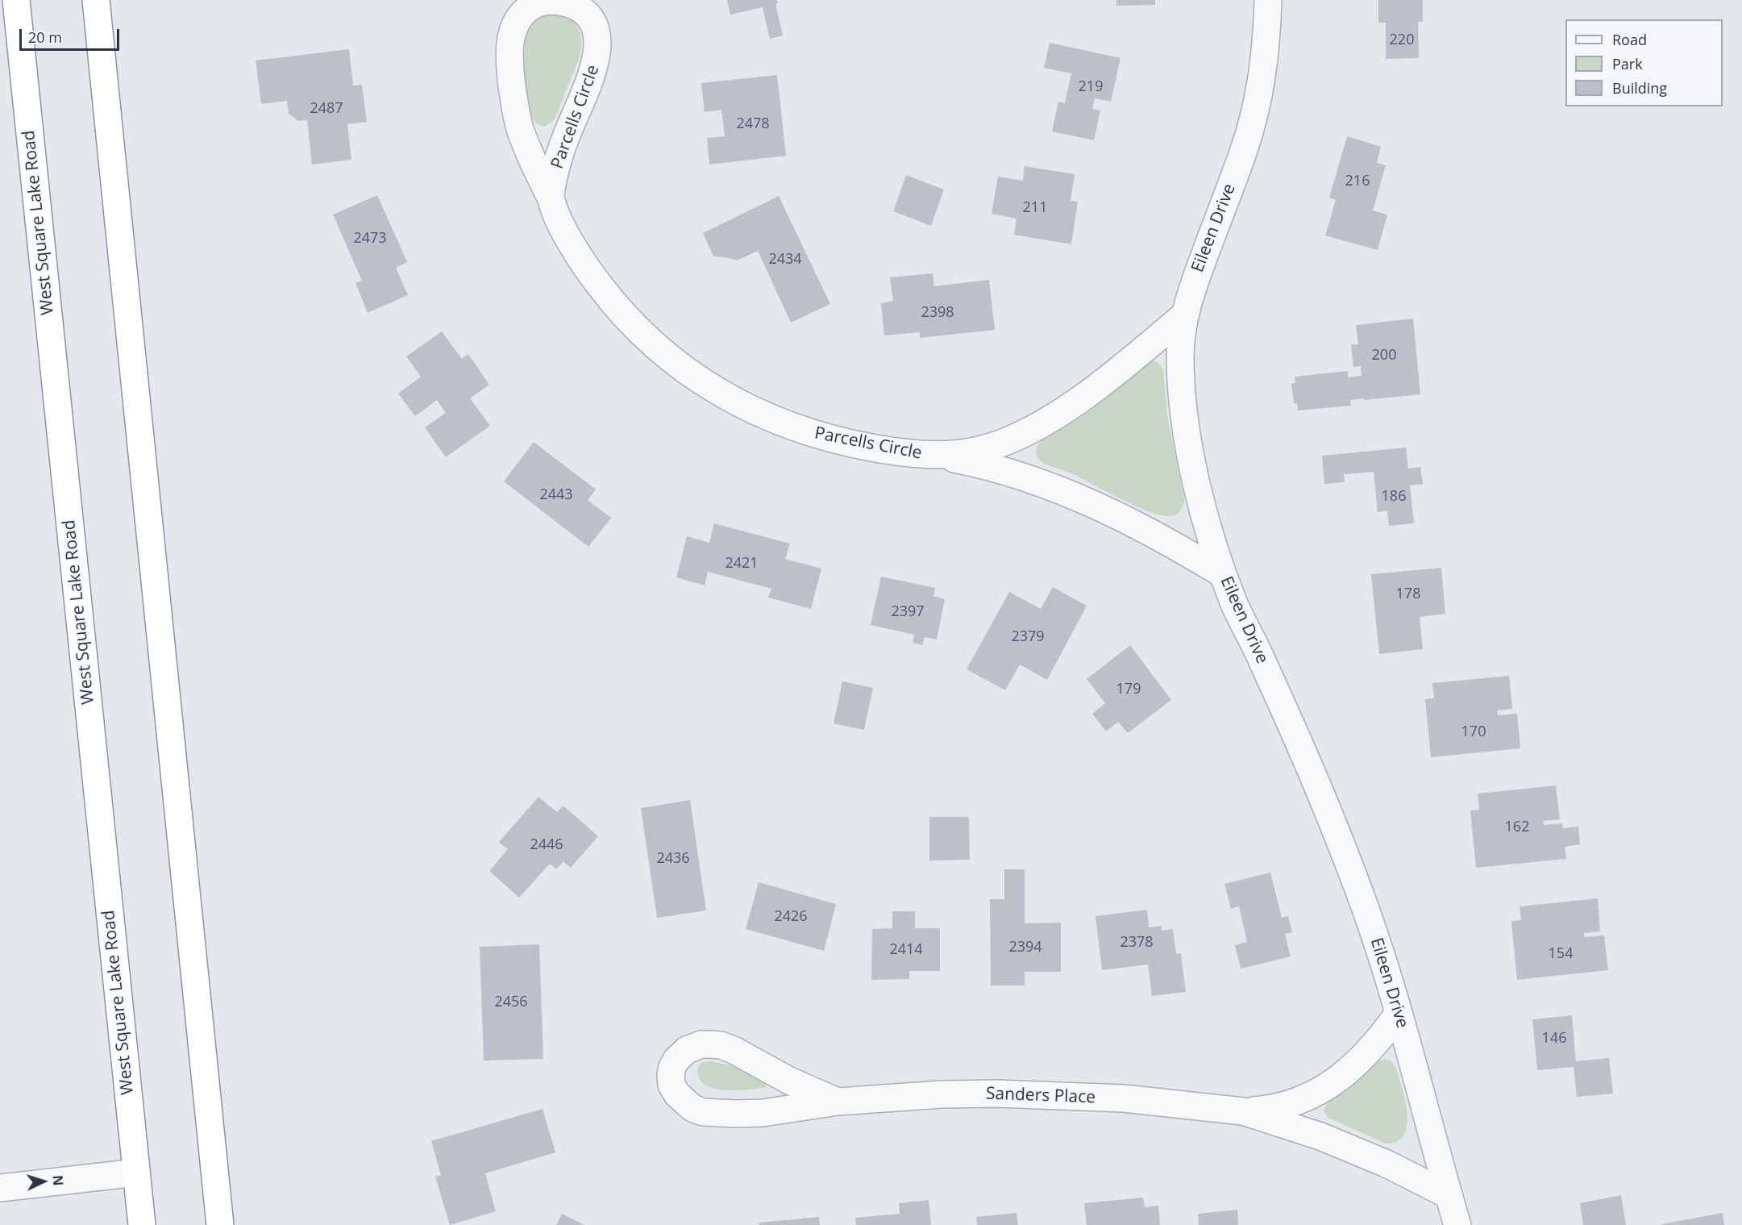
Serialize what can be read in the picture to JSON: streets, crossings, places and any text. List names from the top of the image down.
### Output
{
  "streets": {
    "highway": ["West Square Lake Road"],
    "street": ["Parcells Circle", "Eileen Drive", "Sanders Place"]
  },
  "crossings": [
    ["Parcells Circle", "Eileen Drive"],
    ["Eileen Drive", "Sanders Place"]
  ],
  "house_numbers": [
    "220",
    "219",
    "2487",
    "2478",
    "216",
    "211",
    "2473",
    "2434",
    "2398",
    "200",
    "2443",
    "186",
    "2421",
    "178",
    "2397",
    "2379",
    "179",
    "170",
    "162",
    "2446",
    "2436",
    "2426",
    "2378",
    "2394",
    "2414",
    "154",
    "2456",
    "146"
  ],
  "legend": ["Road", "Park", "Building"],
  "scale_bar": "20 m",
  "north": "right"
}
